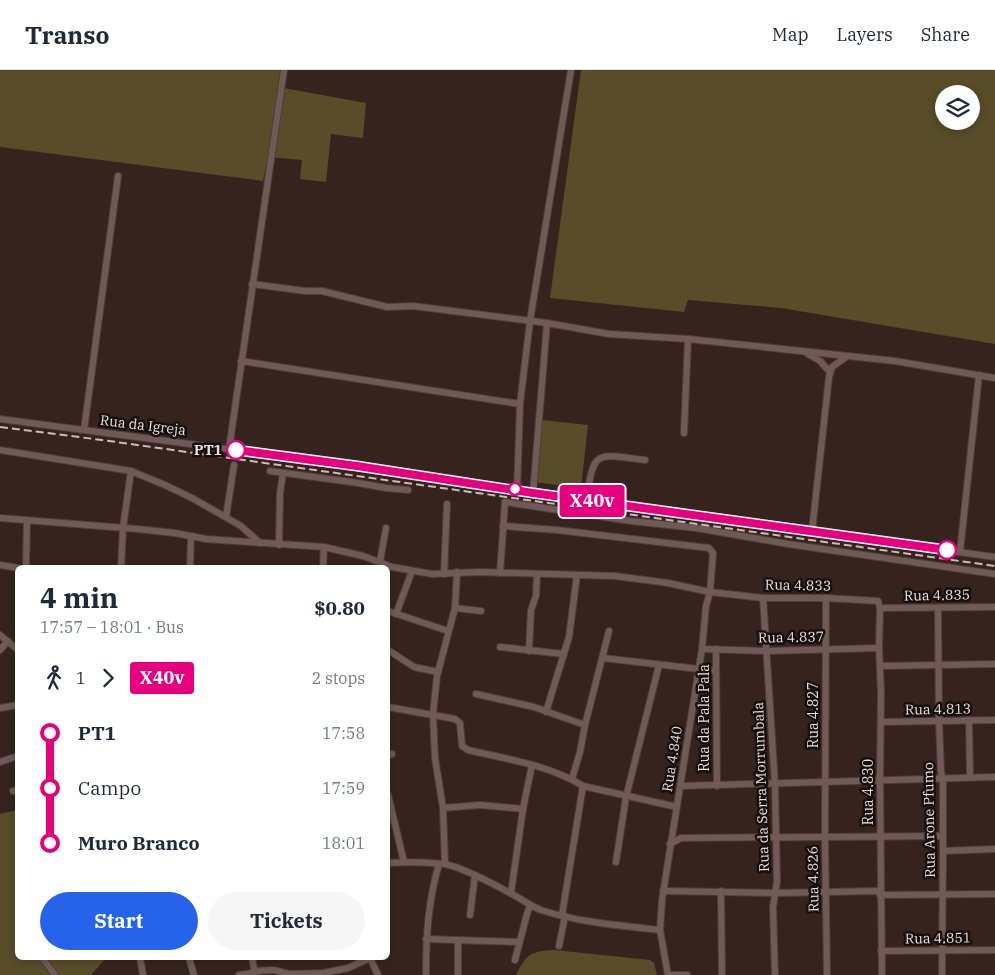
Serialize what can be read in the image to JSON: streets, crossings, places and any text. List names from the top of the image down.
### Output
{
  "streets": {
    "street": [
      "Rua da Igreja",
      "Rua 4.833",
      "Rua 4.835",
      "Rua 4.837",
      "Rua 4.813",
      "Rua 4.827",
      "Rua da Pala Pala",
      "Rua 4.840",
      "Rua da Serra Morrumbala",
      "Rua 4.830",
      "Rua Arone Pfumo",
      "Rua 4.826",
      "Rua 4.851"
    ]
  },
  "crossings": [
    ["Rua 4.833", "Rua 4.835"],
    ["Rua 4.833", "Rua 4.827"],
    ["Rua 4.833", "Rua 4.840"],
    ["Rua 4.833", "Rua da Serra Morrumbala"],
    ["Rua 4.833", "Rua 4.830"],
    ["Rua 4.835", "Rua 4.830"],
    ["Rua 4.835", "Rua Arone Pfumo"],
    ["Rua 4.837", "Rua 4.827"],
    ["Rua 4.837", "Rua da Pala Pala"],
    ["Rua 4.837", "Rua 4.840"],
    ["Rua 4.837", "Rua da Serra Morrumbala"],
    ["Rua 4.837", "Rua 4.830"],
    ["Rua 4.813", "Rua 4.830"],
    ["Rua 4.813", "Rua Arone Pfumo"],
    ["Rua 4.827", "Rua 4.826"],
    ["Rua 4.830", "Rua 4.851"],
    ["Rua Arone Pfumo", "Rua 4.851"]
  ],
  "places": ["PT1"],
  "lines": ["bus line X40v"],
  "page": {
    "header": "Transo",
    "nav": ["Map", "Layers", "Share"],
    "on_map": "X40v",
    "heading": ["4 min", "17:57 – 18:01 · Bus", "$0.80"],
    "legs": ["1", "X40v", "2 stops"],
    "list": [
      {
        "name": "PT1",
        "value": "17:58"
      },
      {
        "name": "Campo",
        "value": "17:59"
      },
      {
        "name": "Muro Branco",
        "value": "18:01"
      }
    ],
    "buttons": ["Start", "Tickets"]
  }
}
